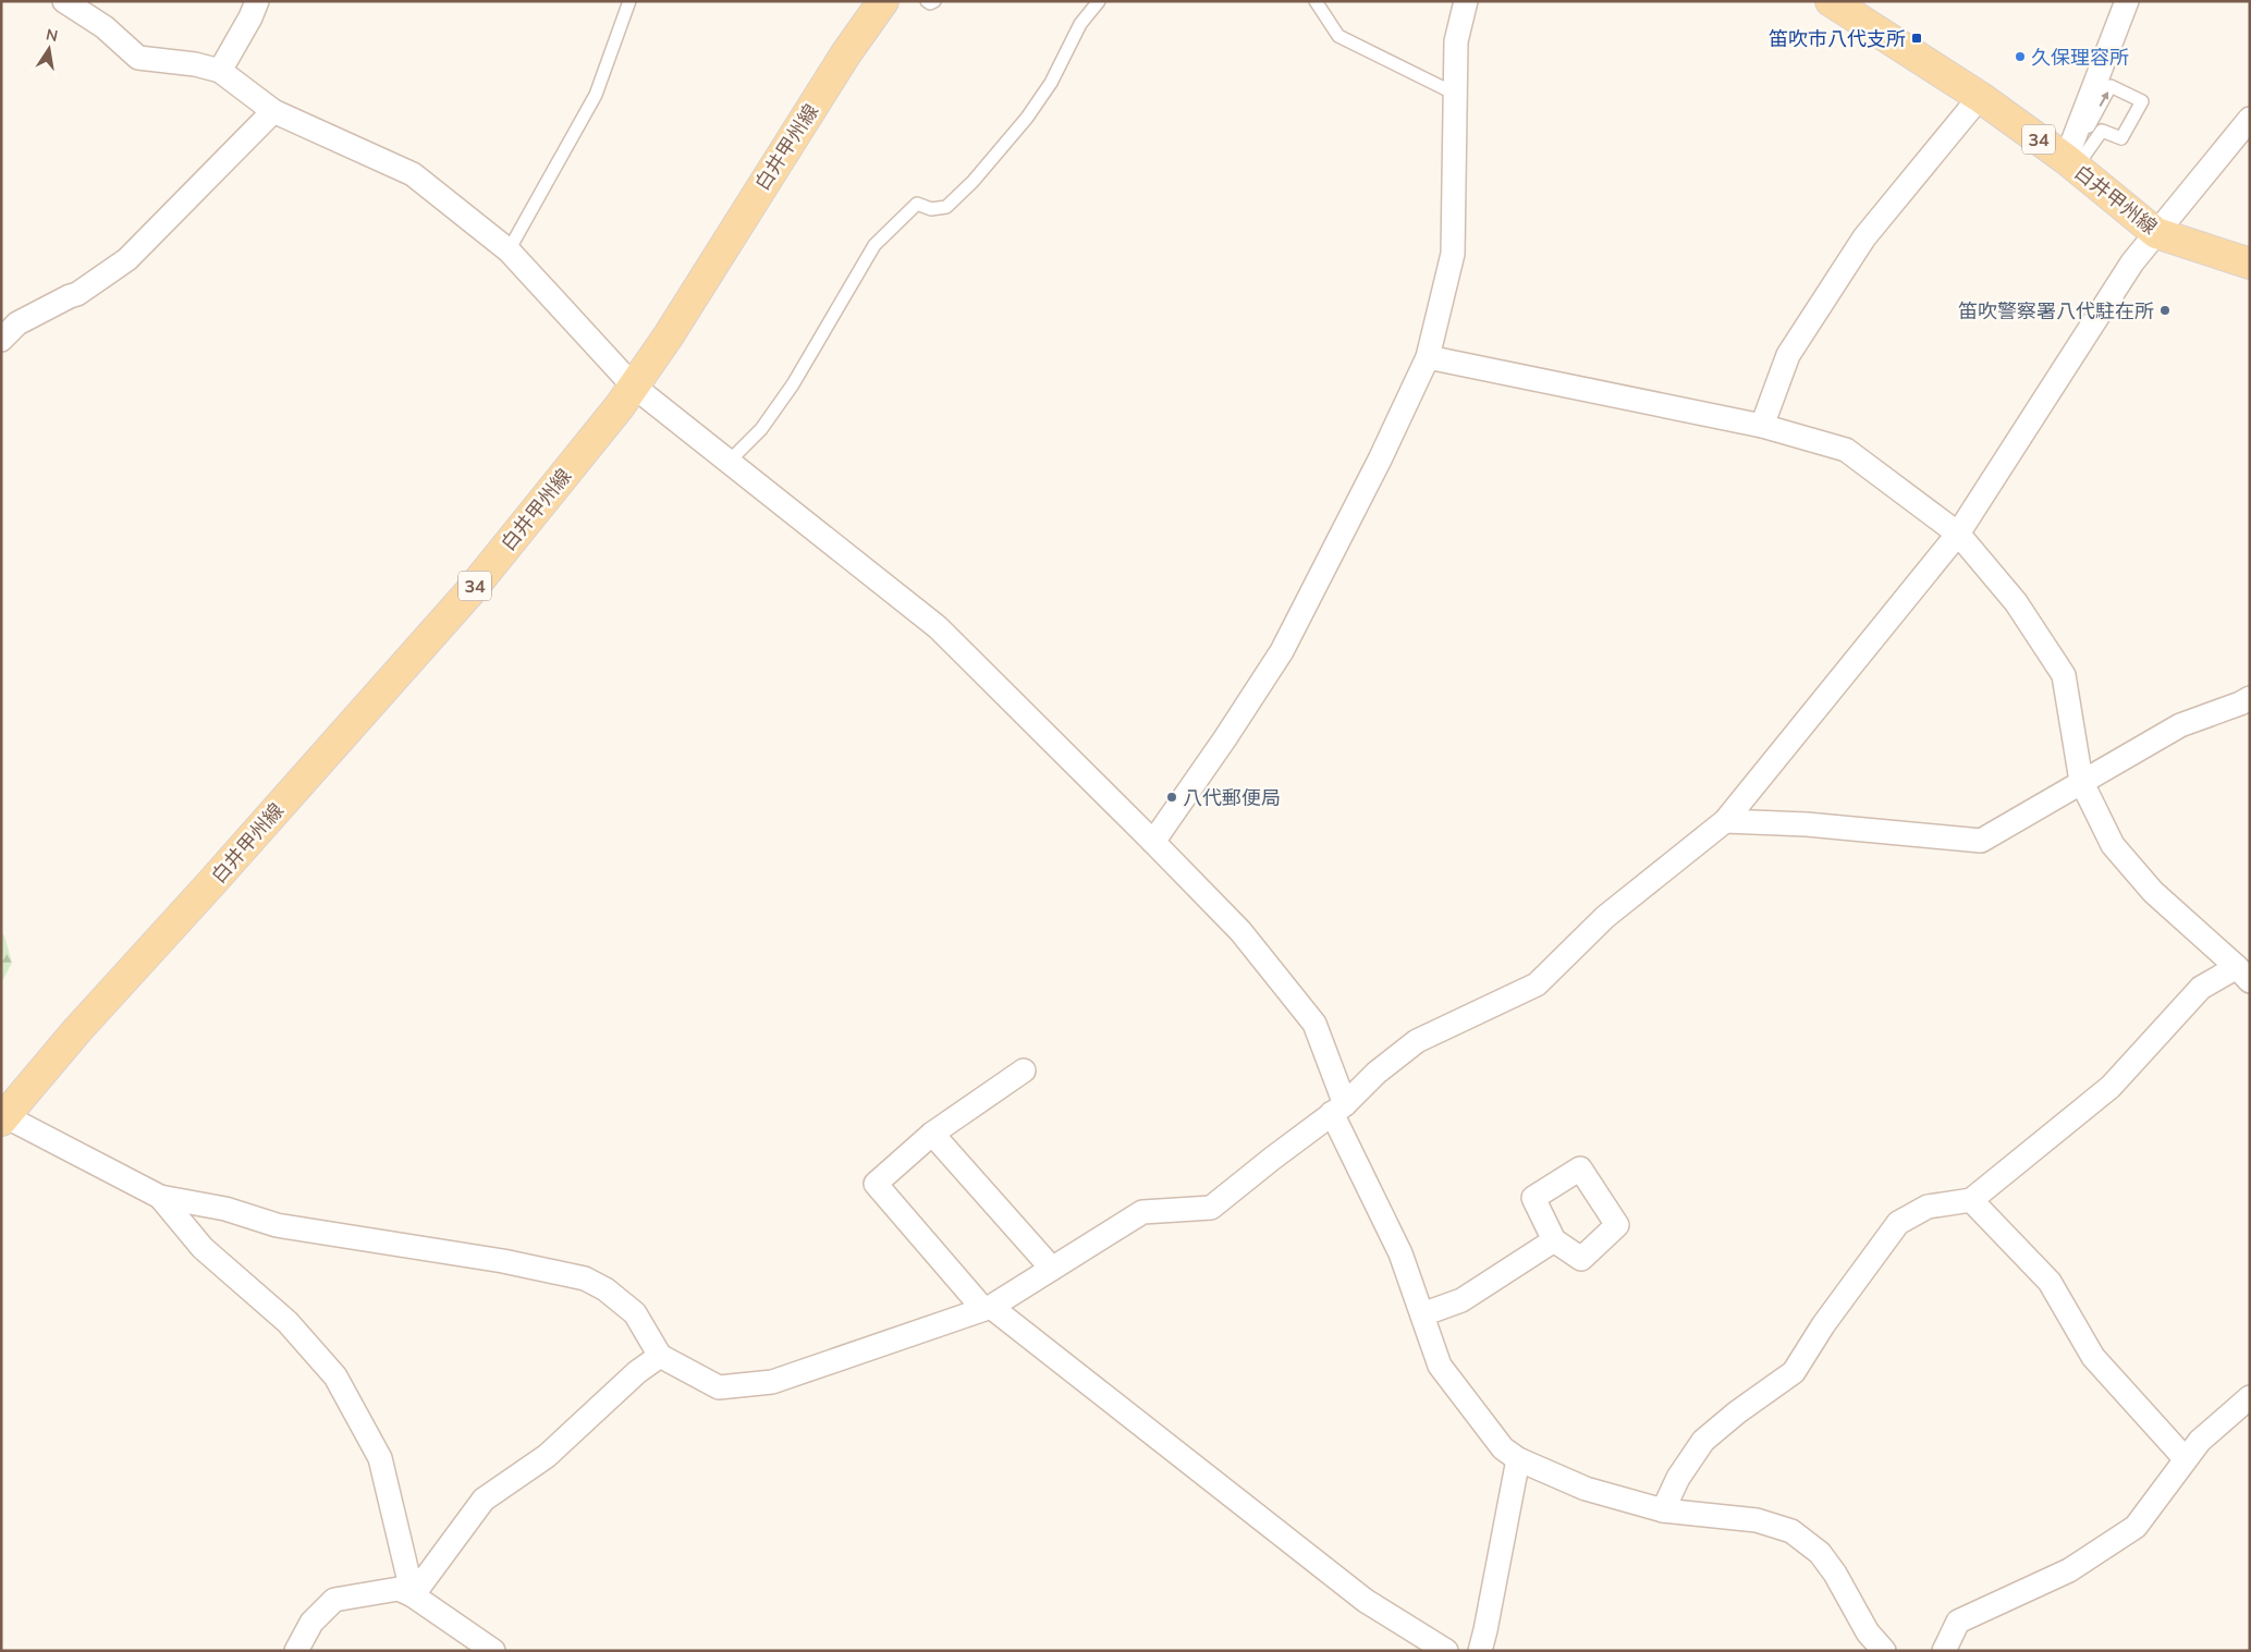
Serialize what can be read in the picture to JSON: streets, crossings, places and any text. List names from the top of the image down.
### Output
{
  "streets": {
    "main road": ["34", "白井甲州線"]
  },
  "places": {
    "transit": ["笛吹市八代支所"],
    "other": ["久保理容所", "笛吹警察署八代駐在所", "八代郵便局"]
  },
  "north": "top"
}
